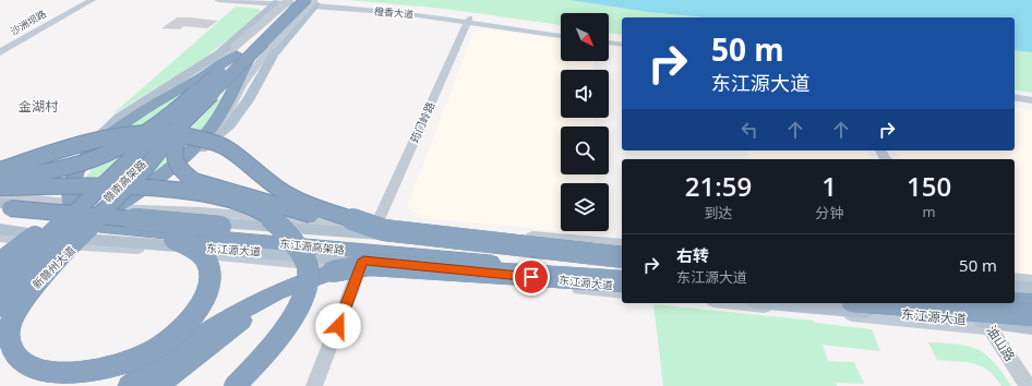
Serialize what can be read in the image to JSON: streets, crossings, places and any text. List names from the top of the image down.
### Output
{
  "streets": {
    "highway": ["赣南高架路", "东江源高架路"],
    "main road": ["东江源大道", "新赣州大道"],
    "street": [
      "橙香大道",
      "沙洲坝路",
      "筠门岭路",
      "油山路"
    ]
  },
  "crossings": [
    ["橙香大道", "筠门岭路"],
    ["东江源高架路", "新赣州大道"],
    ["东江源大道", "新赣州大道"],
    ["东江源大道", "油山路"]
  ],
  "districts": ["金湖村"],
  "north": "bottom right",
  "page": {
    "turn": ["50 m", "东江源大道"],
    "eta": [
      "21:59",
      "到达",
      "1",
      "分钟",
      "150",
      "m"
    ],
    "list": [
      {
        "name": "右转",
        "note": "东江源大道",
        "value": "50 m"
      }
    ]
  }
}
